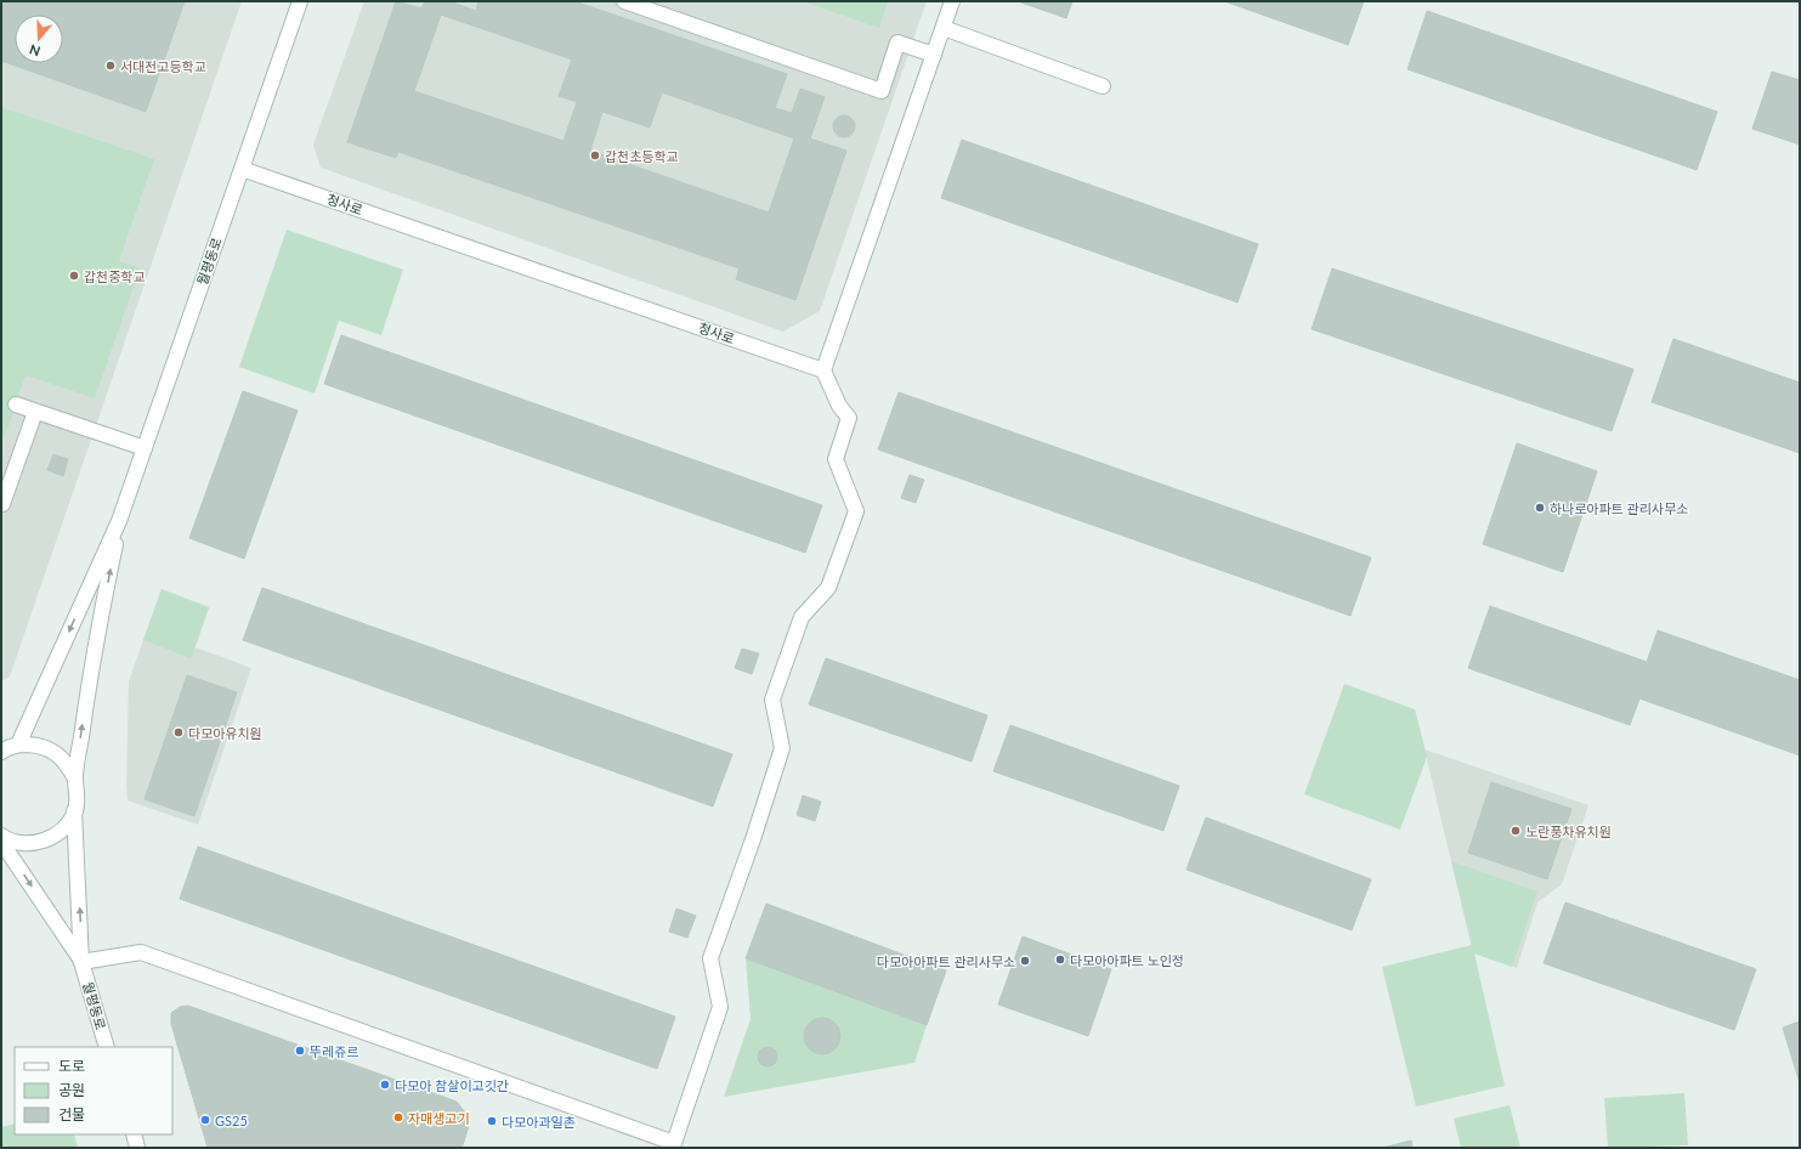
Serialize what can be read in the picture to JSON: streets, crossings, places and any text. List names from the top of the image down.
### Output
{
  "streets": {
    "street": ["청사로", "월평동로"]
  },
  "crossings": [
    ["청사로", "월평동로"]
  ],
  "places": [
    "서대전고등학교",
    "갑천초등학교",
    "갑천중학교",
    "하나로아파트 관리사무소",
    "다모아유치원",
    "노란풍차유치원",
    "다모아아파트 노인정",
    "다모아아파트 관리사무소",
    "뚜레쥬르",
    "다모아 참살이고깃간",
    "자매생고기",
    "GS25",
    "다모아과일촌"
  ],
  "legend": ["도로", "공원", "건물"],
  "north": "bottom"
}
